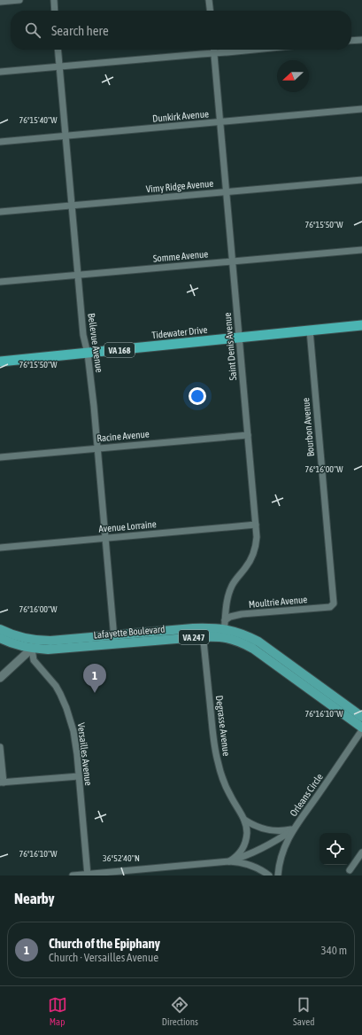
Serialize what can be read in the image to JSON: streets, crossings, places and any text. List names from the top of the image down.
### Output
{
  "streets": {
    "highway": ["Tidewater Drive", "VA 168"],
    "main road": ["Lafayette Boulevard", "VA 247"],
    "street": [
      "Dunkirk Avenue",
      "Vimy Ridge Avenue",
      "Somme Avenue",
      "Bellevue Avenue",
      "Saint Denis Avenue",
      "Bourbon Avenue",
      "Racine Avenue",
      "Avenue Lorraine",
      "Moultrie Avenue",
      "Degrasse Avenue",
      "Versailles Avenue",
      "Orleans Circle"
    ]
  },
  "crossings": [
    ["Dunkirk Avenue", "Bellevue Avenue"],
    ["Dunkirk Avenue", "Saint Denis Avenue"],
    ["Vimy Ridge Avenue", "Bellevue Avenue"],
    ["Vimy Ridge Avenue", "Saint Denis Avenue"],
    ["Somme Avenue", "Bellevue Avenue"],
    ["Somme Avenue", "Saint Denis Avenue"],
    ["Tidewater Drive", "Bellevue Avenue"],
    ["Tidewater Drive", "Saint Denis Avenue"],
    ["Tidewater Drive", "Bourbon Avenue"],
    ["Bellevue Avenue", "Racine Avenue"],
    ["Bellevue Avenue", "Avenue Lorraine"],
    ["Bellevue Avenue", "Lafayette Boulevard"],
    ["Saint Denis Avenue", "Racine Avenue"],
    ["Saint Denis Avenue", "Avenue Lorraine"],
    ["Saint Denis Avenue", "Moultrie Avenue"],
    ["Saint Denis Avenue", "Lafayette Boulevard"],
    ["Bourbon Avenue", "Moultrie Avenue"],
    ["Moultrie Avenue", "Lafayette Boulevard"],
    ["Lafayette Boulevard", "Degrasse Avenue"],
    ["Lafayette Boulevard", "Versailles Avenue"],
    ["Lafayette Boulevard", "Orleans Circle"]
  ],
  "north": "left",
  "page": {
    "search": "Search here",
    "pins": "1",
    "heading": "Nearby",
    "list": [
      {
        "mark": "1",
        "name": "Church of the Epiphany",
        "note": "Church · Versailles Avenue",
        "value": "340 m"
      }
    ],
    "nav": ["Map", "Directions", "Saved"]
  },
  "coordinates": [
    "76°15'40\"W",
    "76°15'50\"W",
    "76°16'00\"W",
    "76°16'10\"W",
    "36°52'40\"N"
  ]
}
